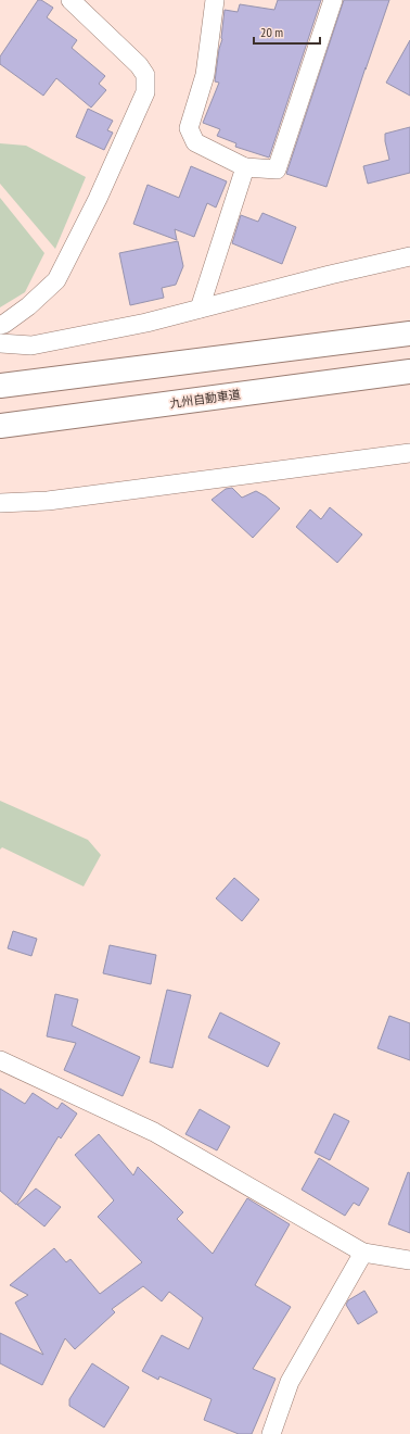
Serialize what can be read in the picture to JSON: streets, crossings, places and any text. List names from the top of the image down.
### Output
{
  "streets": {
    "highway": ["九州自動車道"]
  },
  "scale_bar": "20 m"
}
